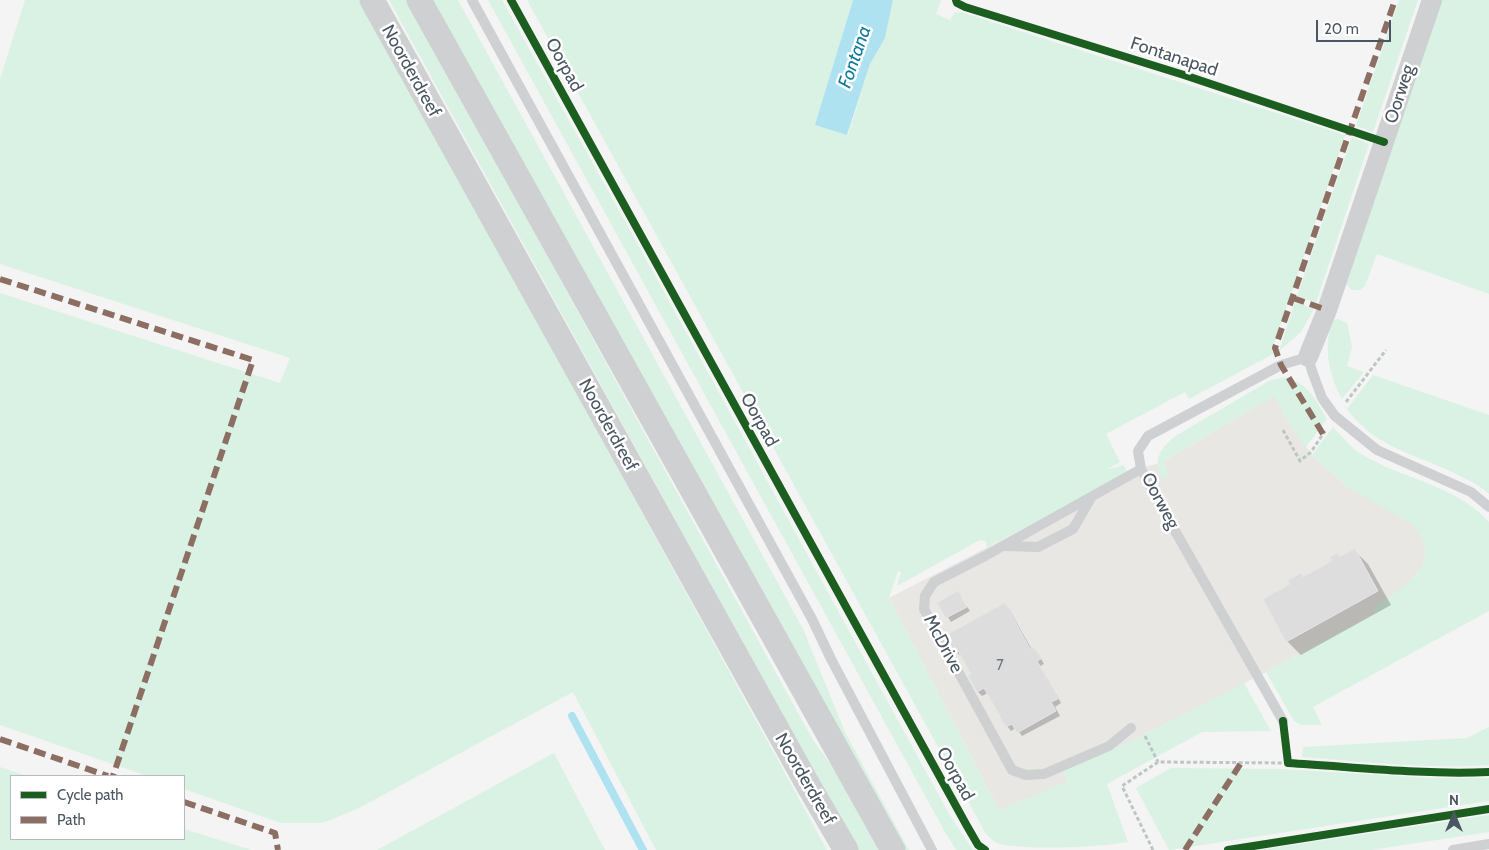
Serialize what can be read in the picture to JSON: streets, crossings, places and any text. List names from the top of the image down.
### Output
{
  "streets": {
    "street": ["Noorderdreef", "Oorweg"],
    "lane": ["McDrive"],
    "cycle path": ["Fontanapad", "Oorpad"]
  },
  "crossings": [
    ["Oorweg", "McDrive"]
  ],
  "water": ["Fontana"],
  "house_numbers": ["7"],
  "legend": ["Cycle path", "Path"],
  "scale_bar": "20 m",
  "north": "top"
}
